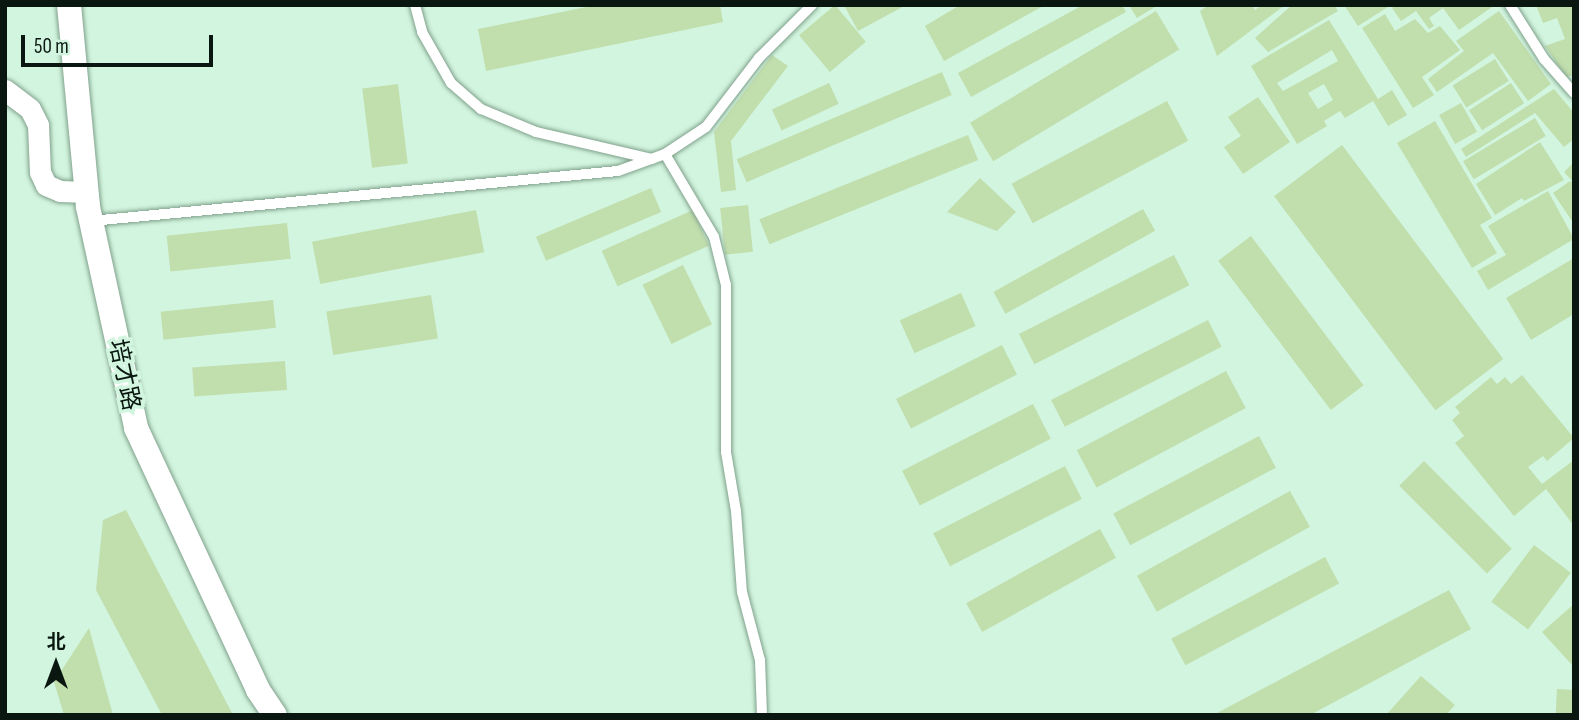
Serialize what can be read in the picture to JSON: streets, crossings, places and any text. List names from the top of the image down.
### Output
{
  "streets": {
    "street": ["培才路"]
  },
  "scale_bar": "50 m",
  "north": "top"
}
